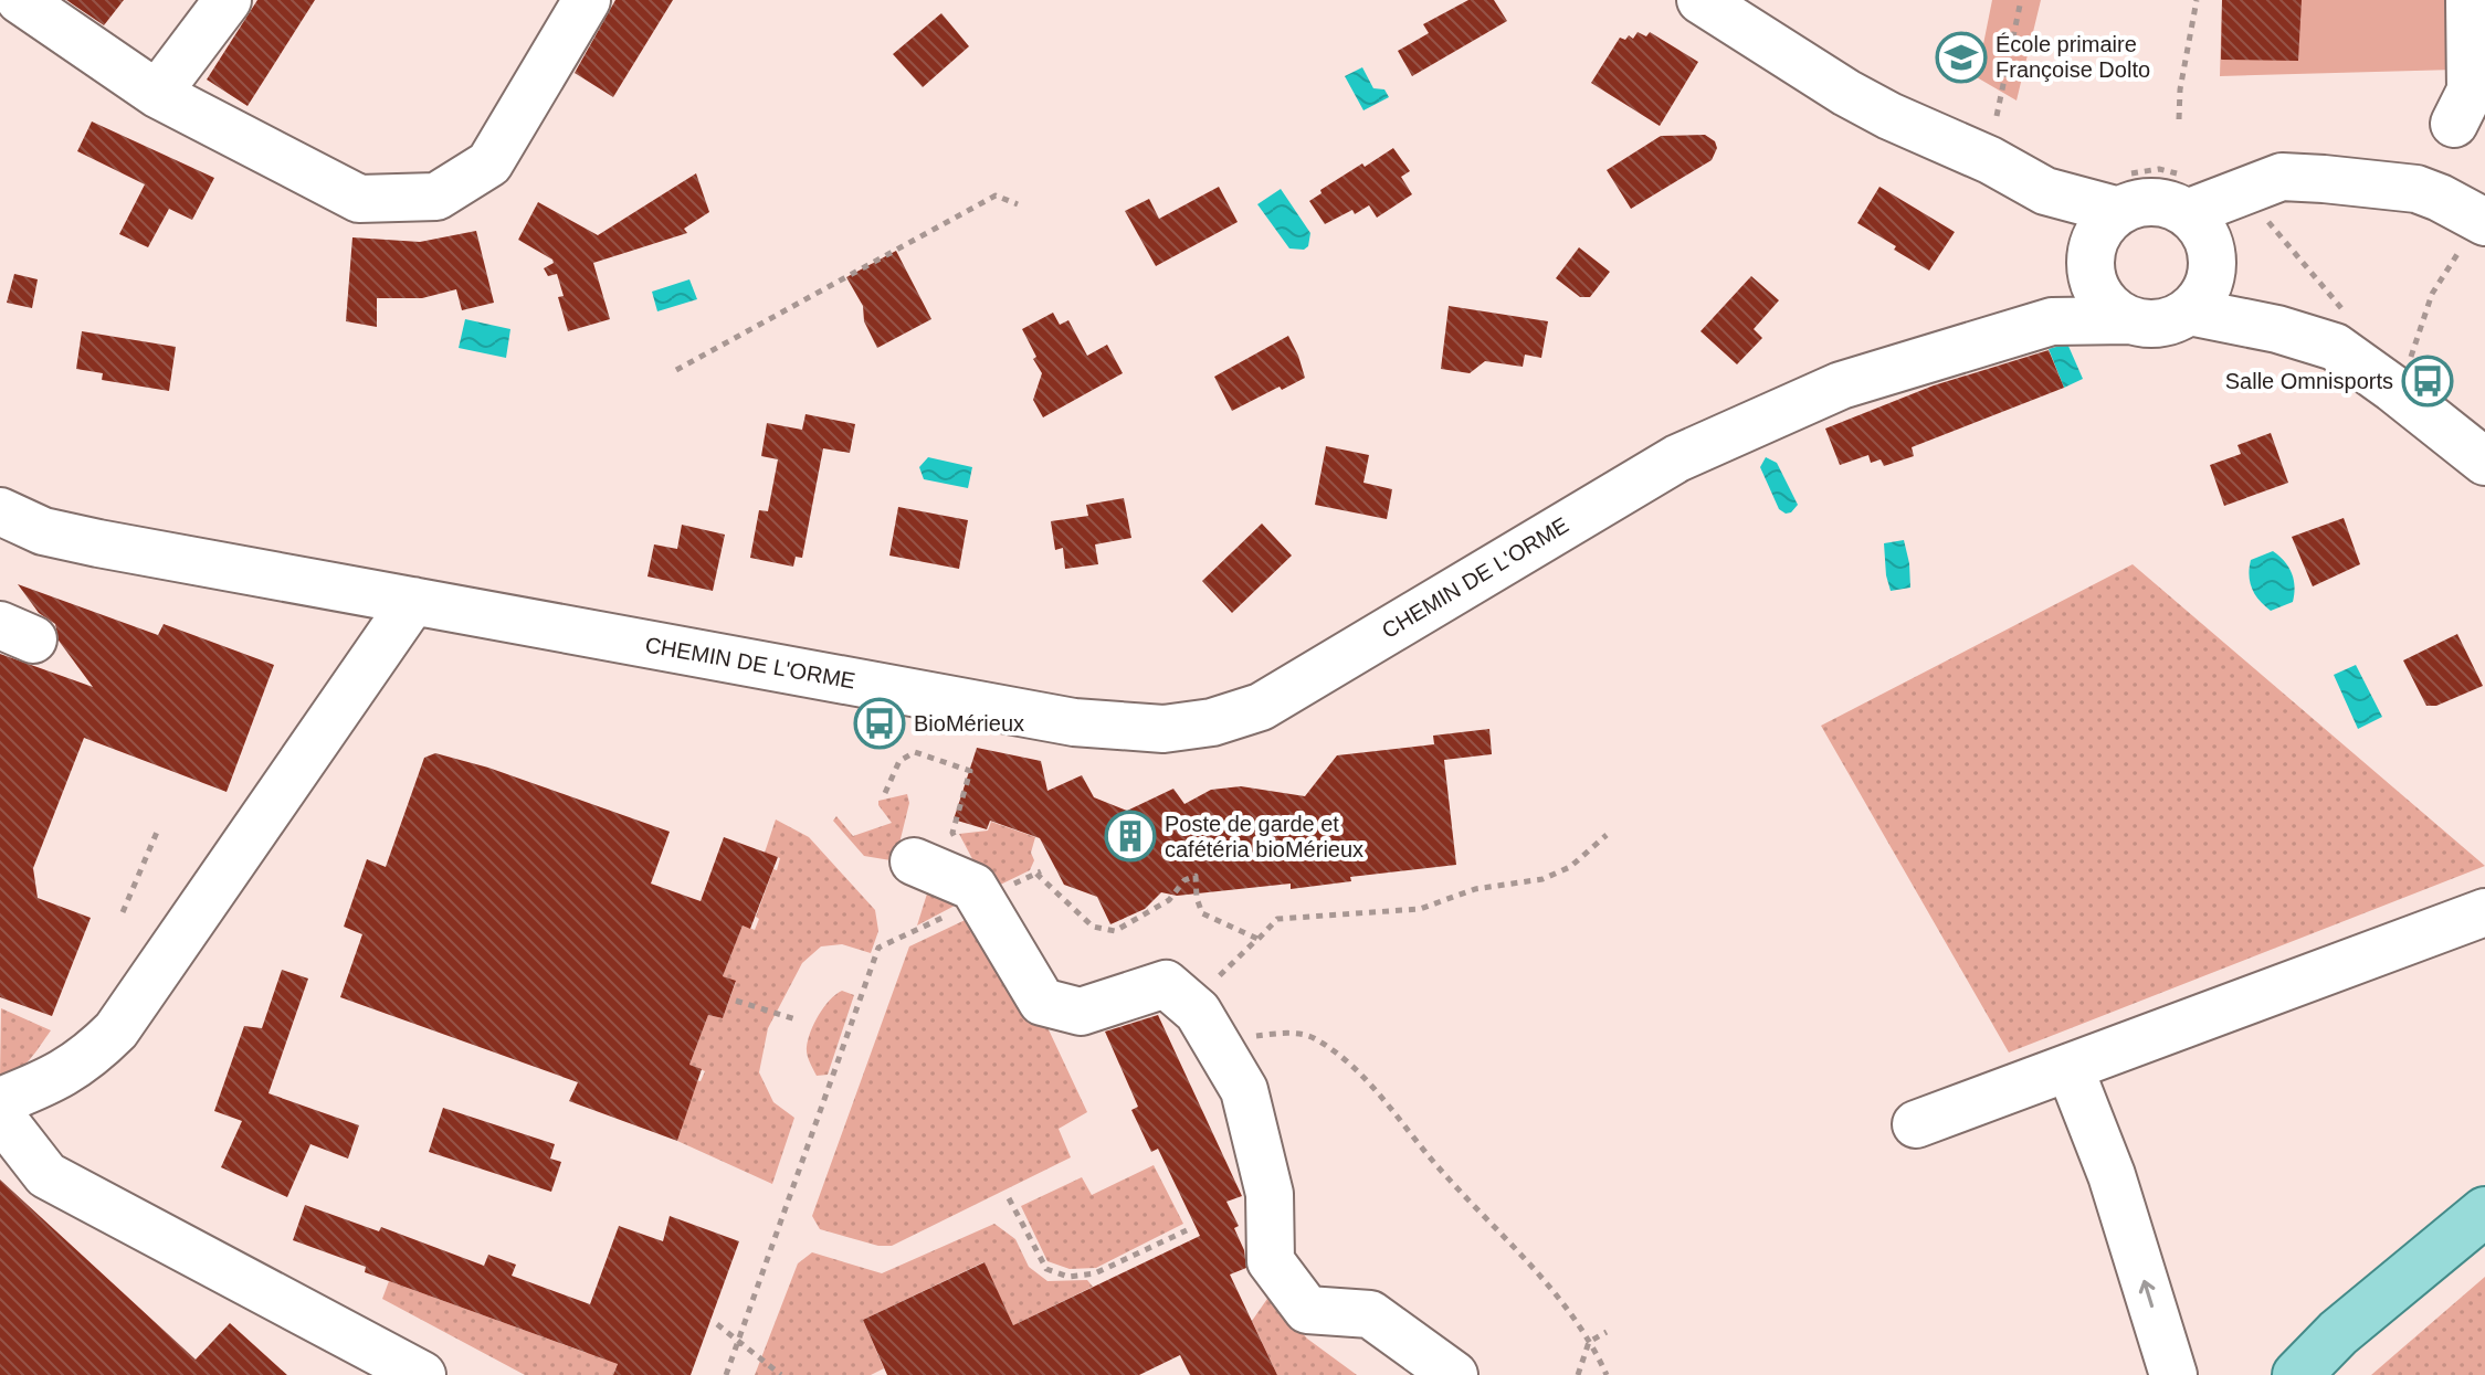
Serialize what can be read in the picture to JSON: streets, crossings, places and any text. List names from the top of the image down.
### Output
{
  "streets": {
    "street": ["CHEMIN DE L'ORME"]
  },
  "places": {
    "school or university": ["École primaire Françoise Dolto"],
    "bus stop": ["Salle Omnisports", "BioMérieux"],
    "building": ["Poste de garde et cafétéria bioMérieux"]
  }
}
